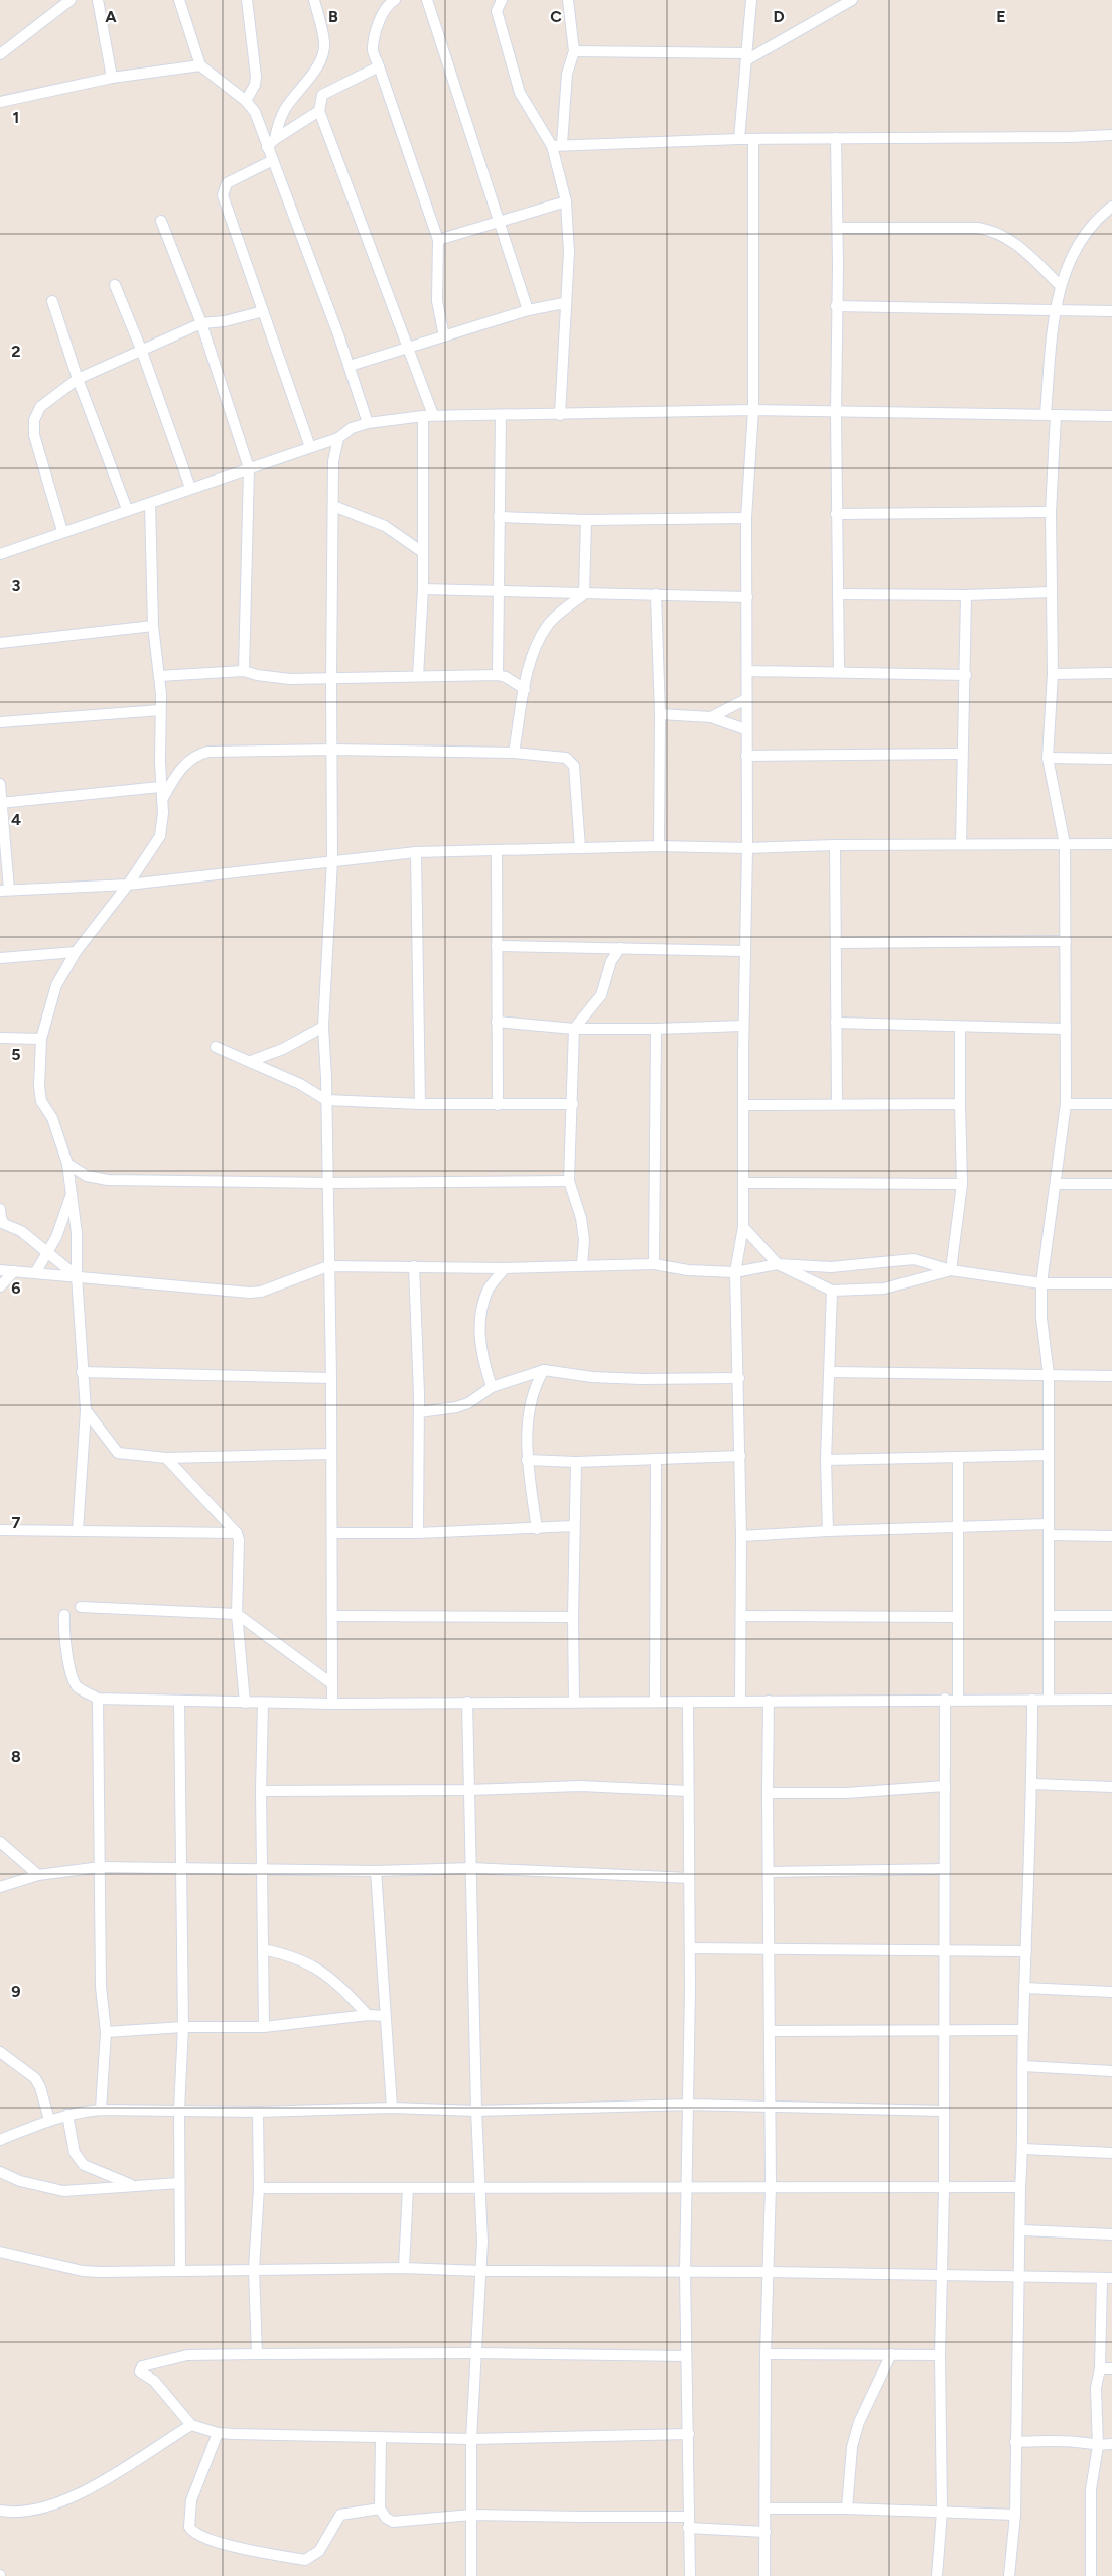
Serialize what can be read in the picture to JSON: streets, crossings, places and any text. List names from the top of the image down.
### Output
{
  "grid": {
    "columns": [
      "A",
      "B",
      "C",
      "D",
      "E"
    ],
    "rows": [
      "1",
      "2",
      "3",
      "4",
      "5",
      "6",
      "7",
      "8",
      "9"
    ]
  }
}
